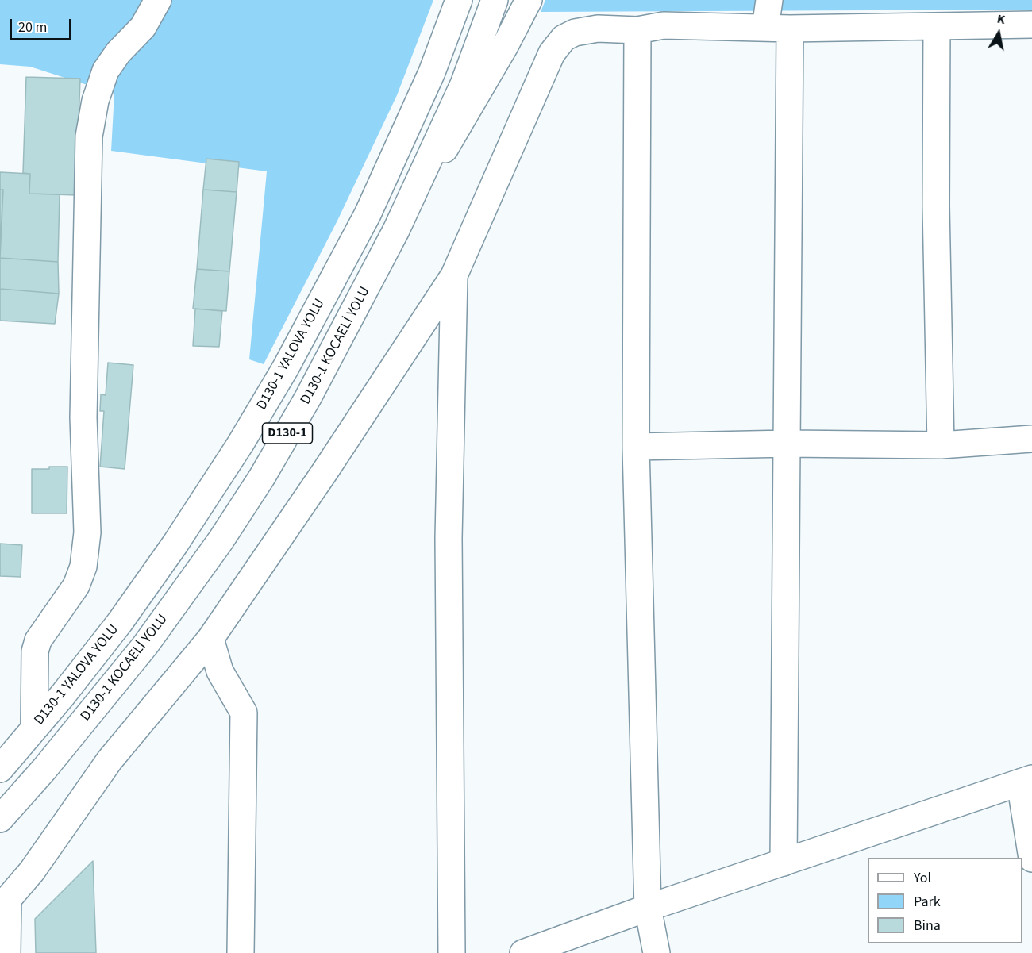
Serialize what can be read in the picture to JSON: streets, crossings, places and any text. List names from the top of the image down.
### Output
{
  "streets": {
    "main road": ["D130-1 KOCAELİ YOLU", "D130-1 YALOVA YOLU", "D130-1"]
  },
  "legend": ["Yol", "Park", "Bina"],
  "scale_bar": "20 m",
  "north": "top"
}
